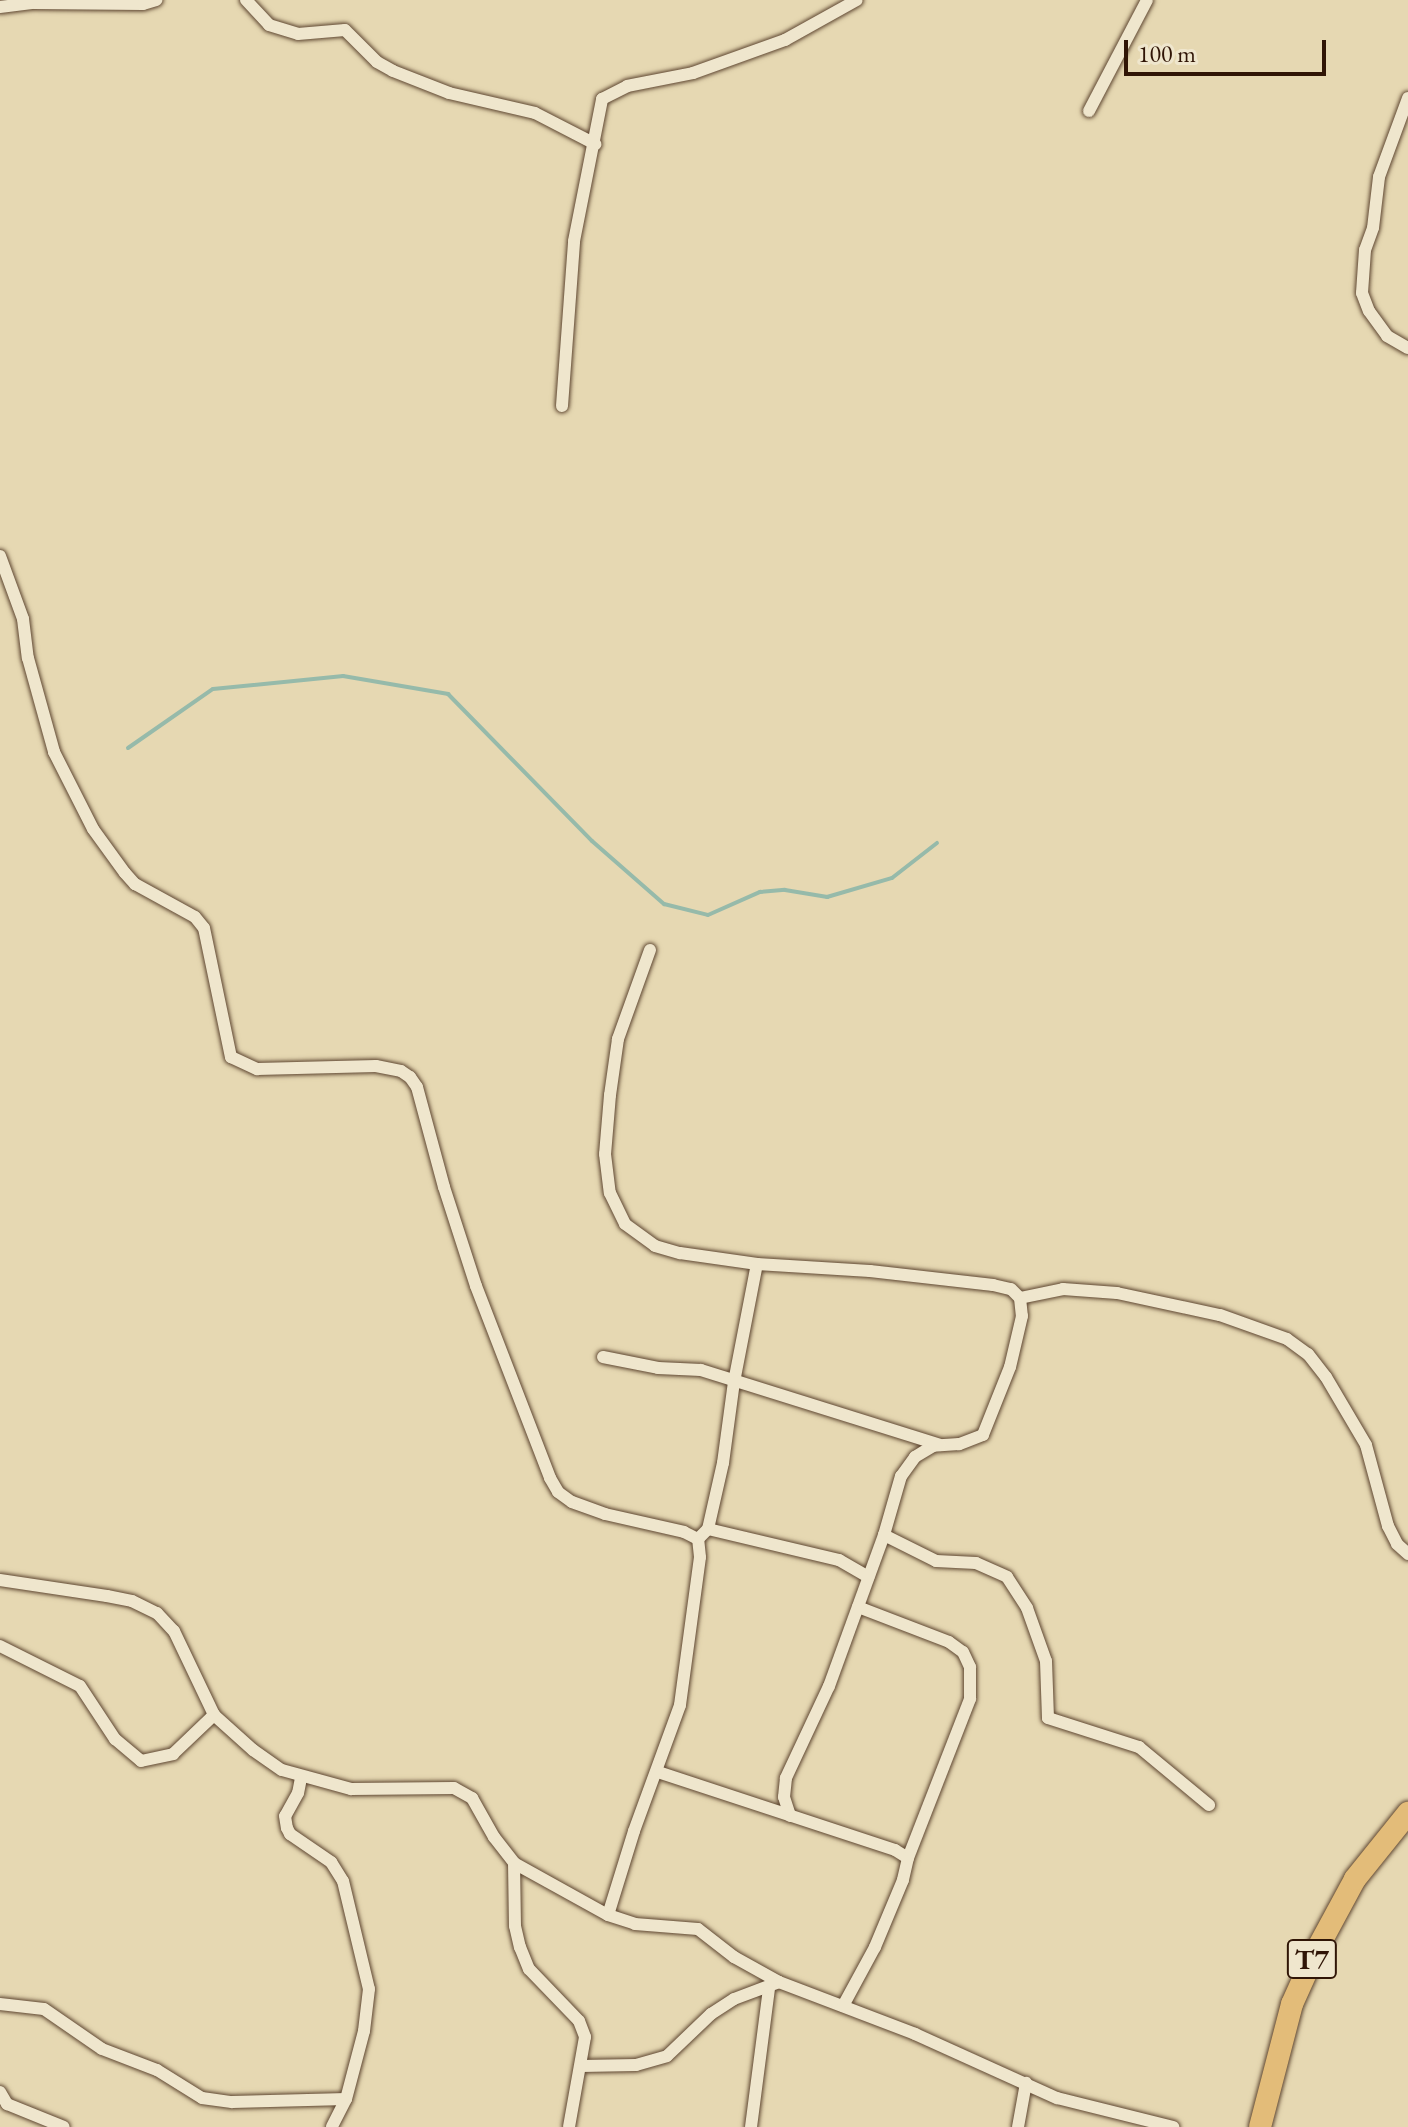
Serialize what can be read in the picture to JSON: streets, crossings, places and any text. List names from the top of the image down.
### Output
{
  "streets": {
    "highway": ["T7"]
  },
  "scale_bar": "100 m"
}
